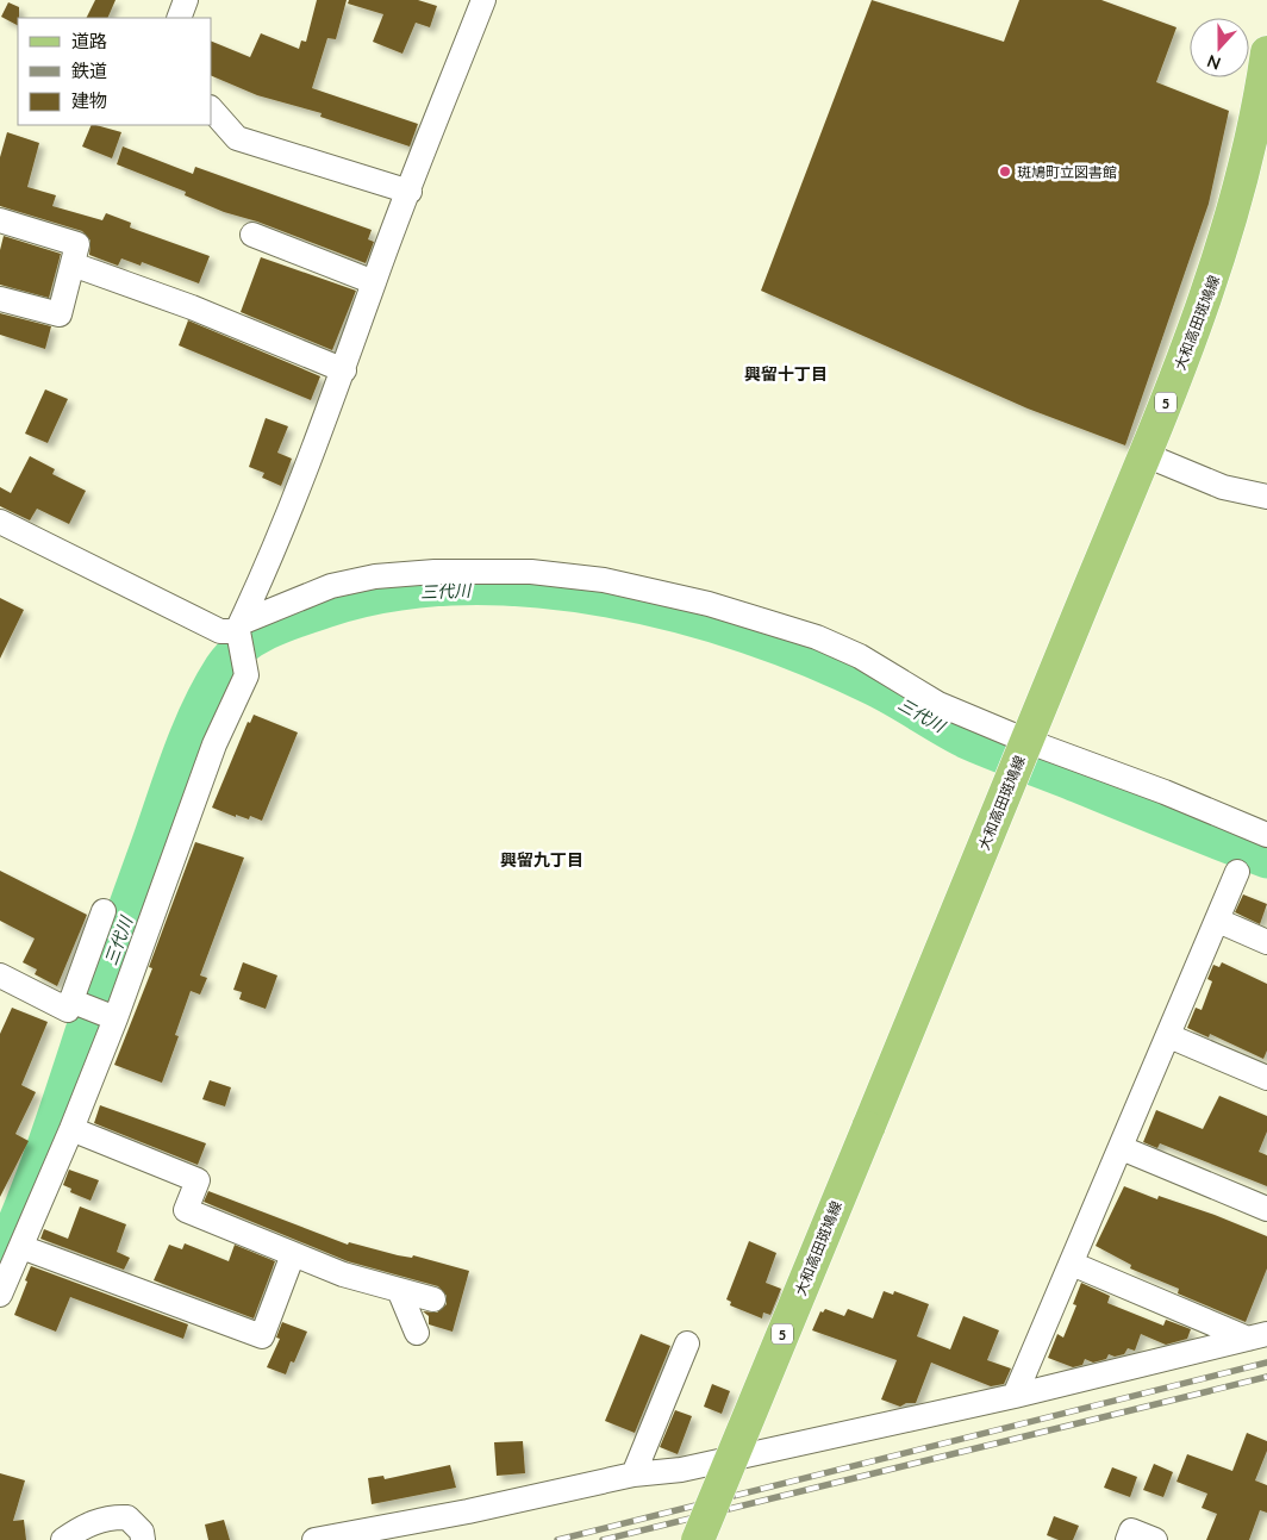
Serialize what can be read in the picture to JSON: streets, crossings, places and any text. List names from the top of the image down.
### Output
{
  "streets": {
    "main road": ["大和高田斑鳩線", "5"]
  },
  "districts": ["興留十丁目", "興留九丁目"],
  "water": ["三代川"],
  "places": ["斑鳩町立図書館"],
  "legend": ["道路", "鉄道", "建物"],
  "north": "bottom"
}
